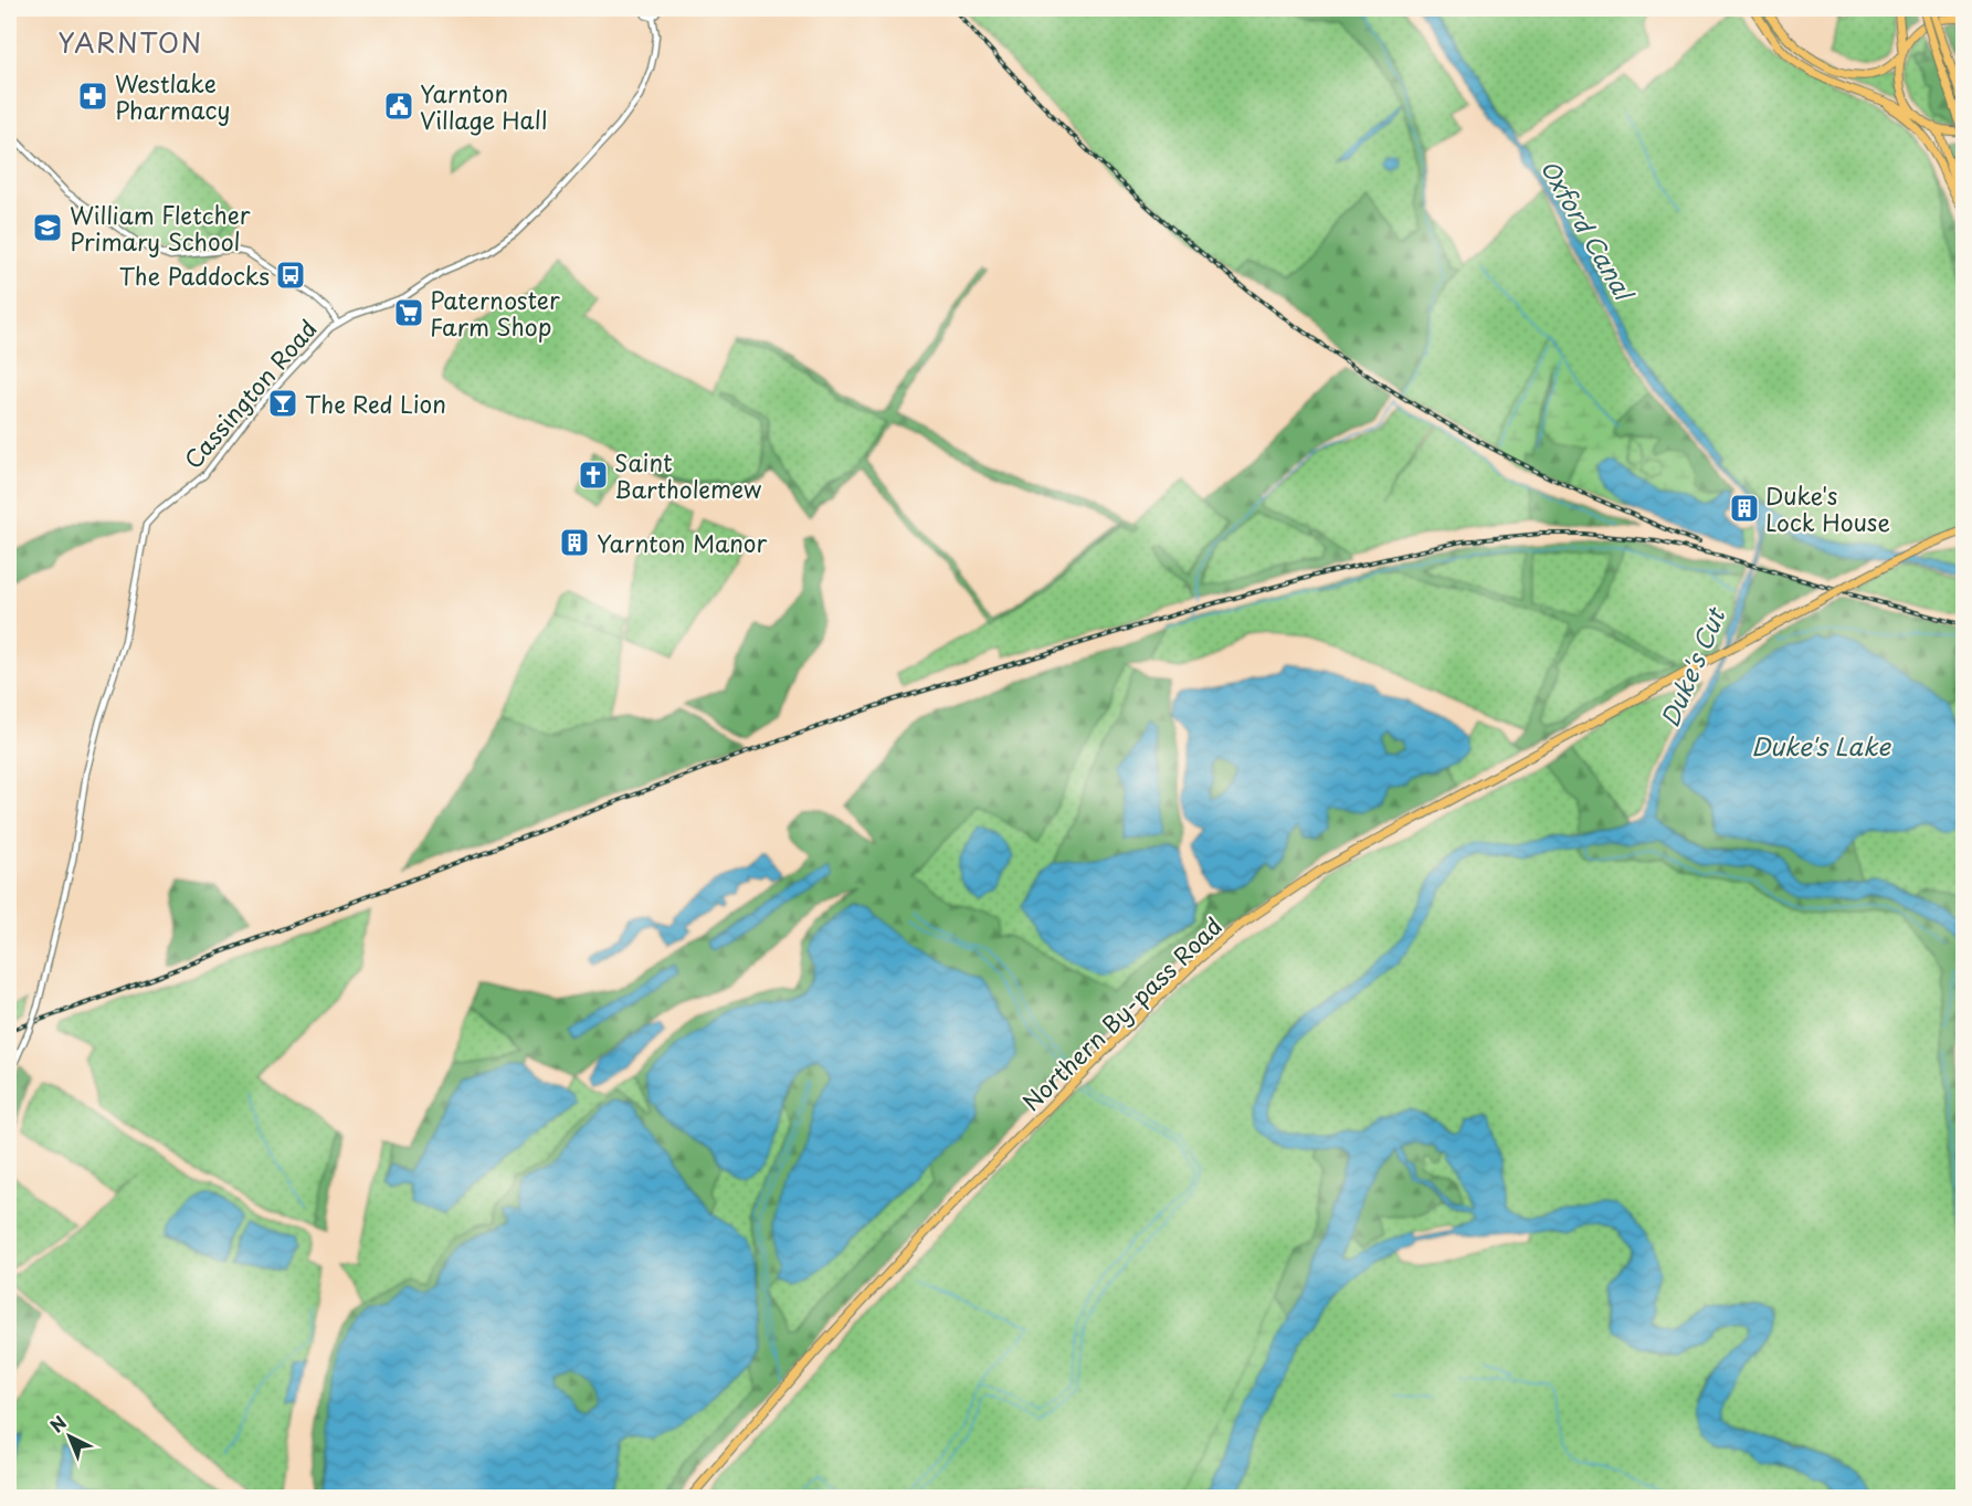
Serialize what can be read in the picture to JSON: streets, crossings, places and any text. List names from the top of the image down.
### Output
{
  "streets": {
    "highway": ["Northern By-pass Road"],
    "street": ["Cassington Road"]
  },
  "districts": ["YARNTON"],
  "water": ["Oxford Canal", "Duke's Cut", "Duke's Lake"],
  "places": {
    "pharmacy": ["Westlake Pharmacy"],
    "public building": ["Yarnton Village Hall"],
    "school or university": ["William Fletcher Primary School"],
    "bus stop": ["The Paddocks"],
    "supermarket": ["Paternoster Farm Shop"],
    "bar": ["The Red Lion"],
    "church": ["Saint Bartholemew"],
    "building": ["Duke's Lock House", "Yarnton Manor"]
  },
  "north": "top left"
}
